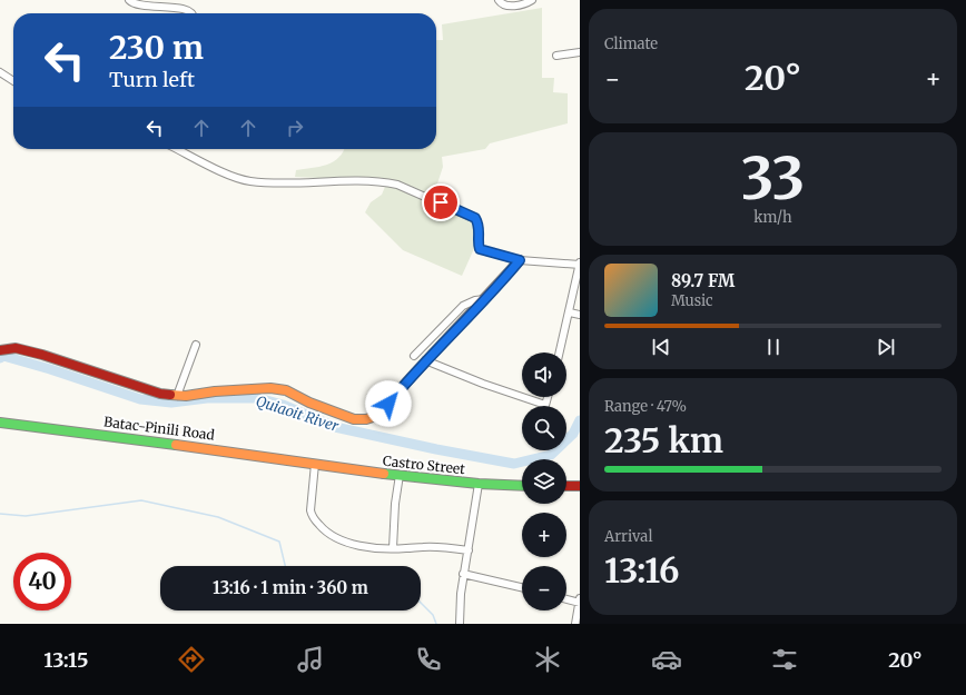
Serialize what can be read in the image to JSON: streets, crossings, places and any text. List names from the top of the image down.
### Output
{
  "streets": {
    "street": ["Batac-Pinili Road", "Castro Street"]
  },
  "crossings": [
    ["Batac-Pinili Road", "Castro Street"]
  ],
  "water": ["Quiaoit River"],
  "page": {
    "tile": [
      "Climate",
      ["33", "km/h"],
      ["Range · 47%", "235 km"],
      ["Arrival", "13:16"]
    ],
    "turn": ["230 m", "Turn left"],
    "heat": ["−", "20°", "+"],
    "song": ["89.7 FM", "Music"],
    "map_buttons": ["+", "−"],
    "limit": "40",
    "trip": "13:16 · 1 min · 360 m",
    "tabs": ["13:15", "20°"]
  }
}
